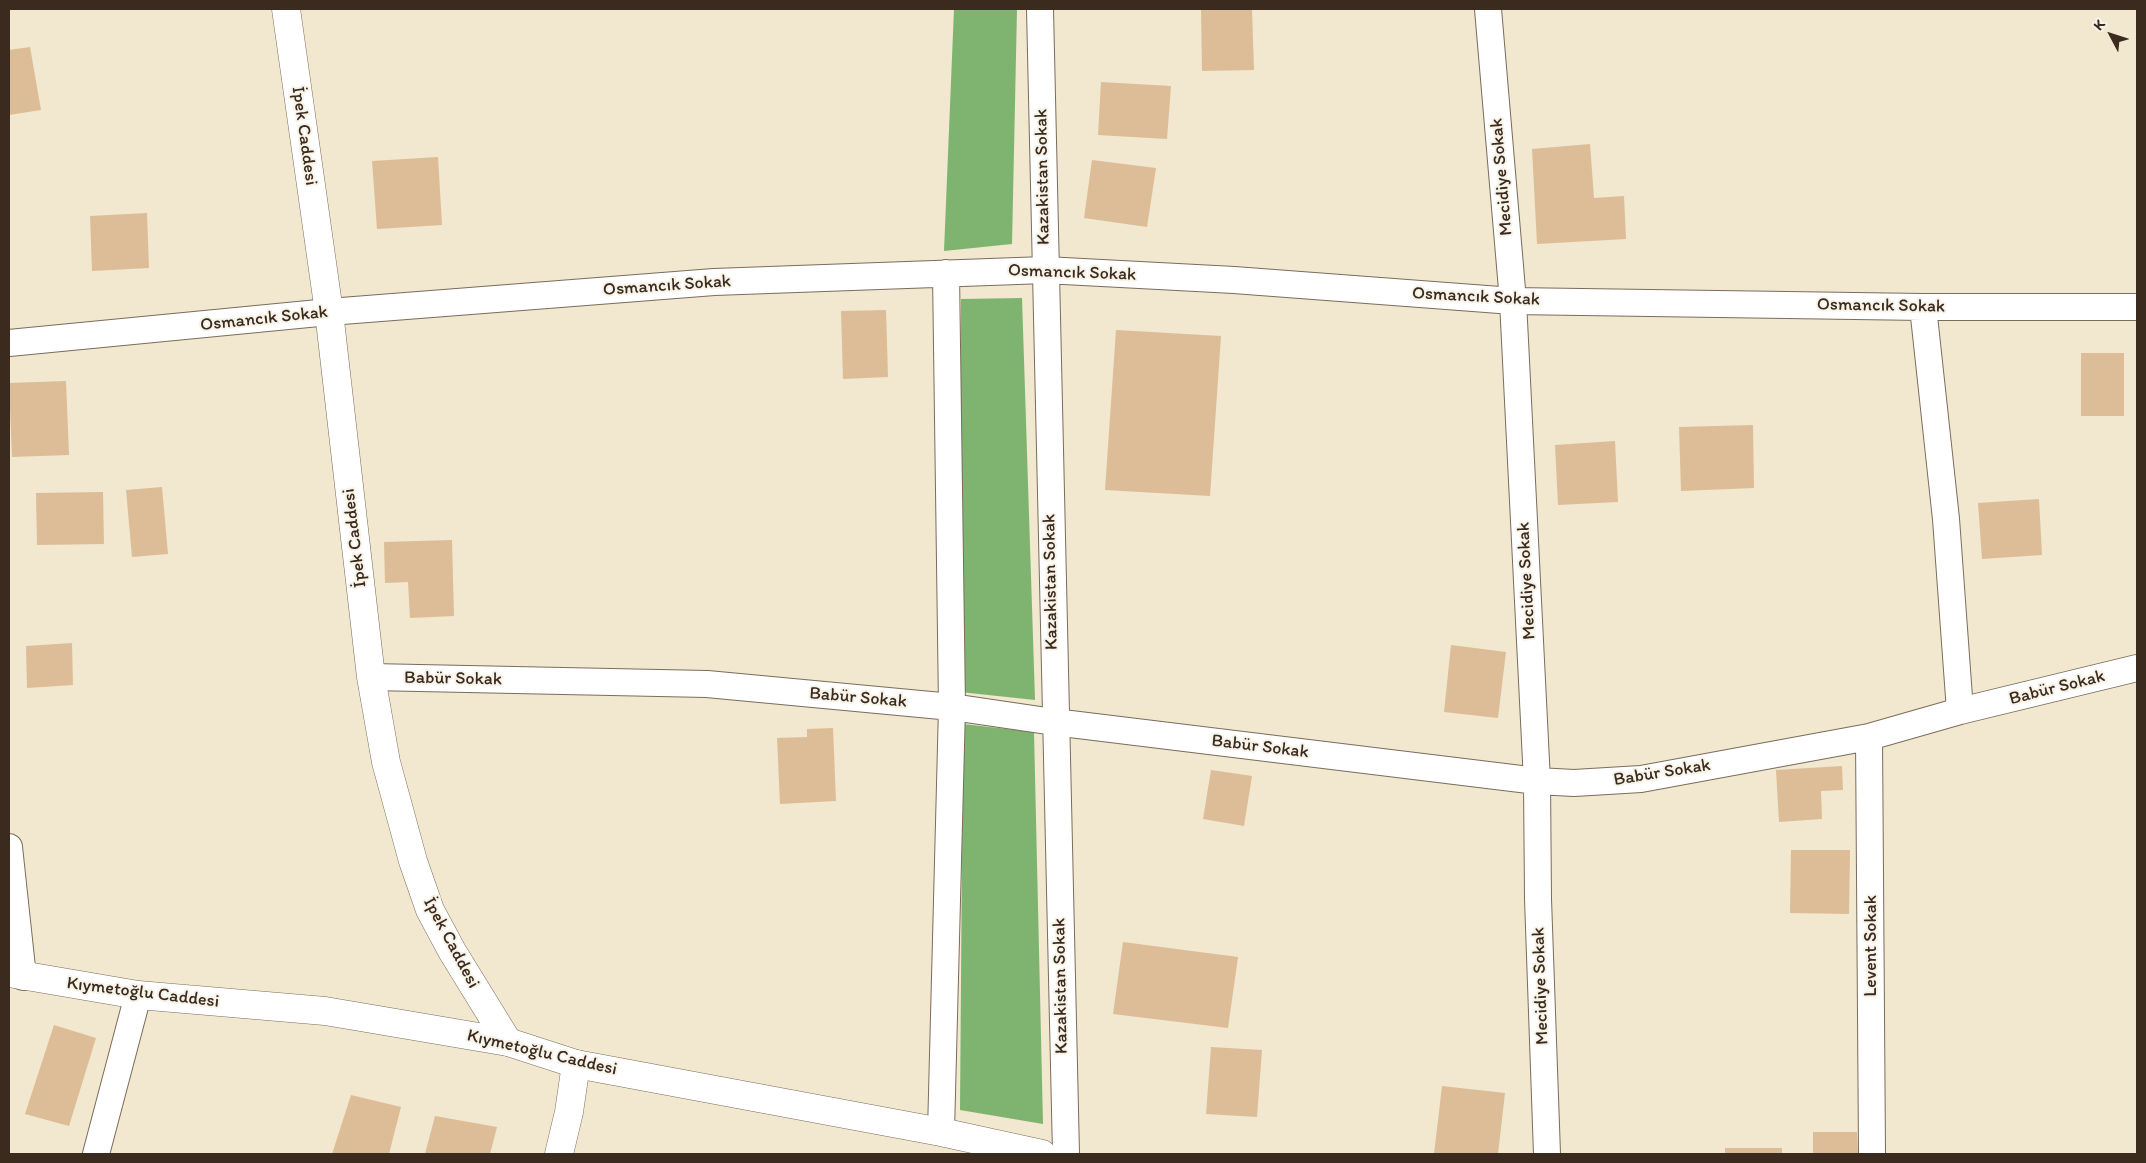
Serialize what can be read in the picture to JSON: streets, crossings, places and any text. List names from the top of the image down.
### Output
{
  "streets": {
    "street": [
      "İpek Caddesi",
      "Kazakistan Sokak",
      "Mecidiye Sokak",
      "Osmancık Sokak",
      "Babür Sokak",
      "Levent Sokak",
      "Kıymetoğlu Caddesi"
    ]
  },
  "crossings": [
    ["İpek Caddesi", "Osmancık Sokak"],
    ["İpek Caddesi", "Babür Sokak"],
    ["İpek Caddesi", "Kıymetoğlu Caddesi"],
    ["Kazakistan Sokak", "Osmancık Sokak"],
    ["Kazakistan Sokak", "Babür Sokak"],
    ["Mecidiye Sokak", "Osmancık Sokak"],
    ["Mecidiye Sokak", "Babür Sokak"],
    ["Babür Sokak", "Levent Sokak"]
  ],
  "north": "top left"
}
